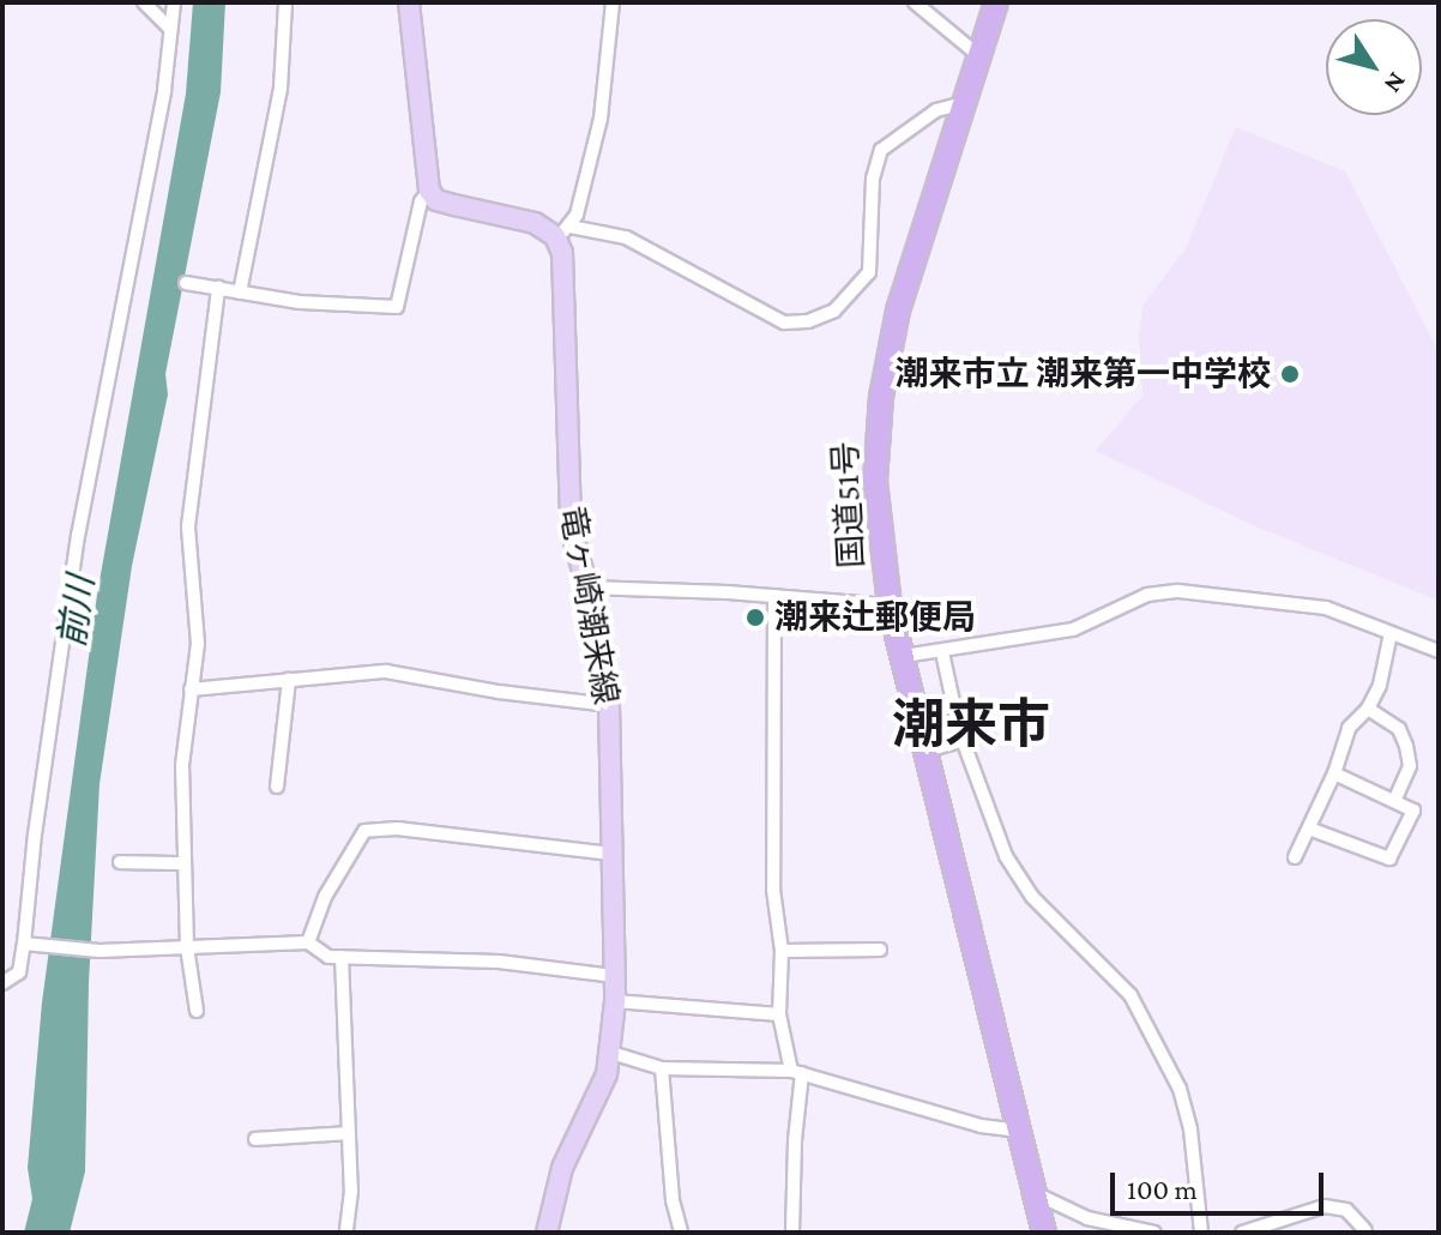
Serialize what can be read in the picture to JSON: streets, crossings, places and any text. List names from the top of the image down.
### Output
{
  "streets": {
    "highway": ["国道51号"],
    "main road": ["竜ヶ崎潮来線"]
  },
  "districts": ["潮来市"],
  "water": ["前川"],
  "places": ["潮来市立 潮来第一中学校", "潮来辻郵便局"],
  "scale_bar": "100 m",
  "north": "bottom right"
}
